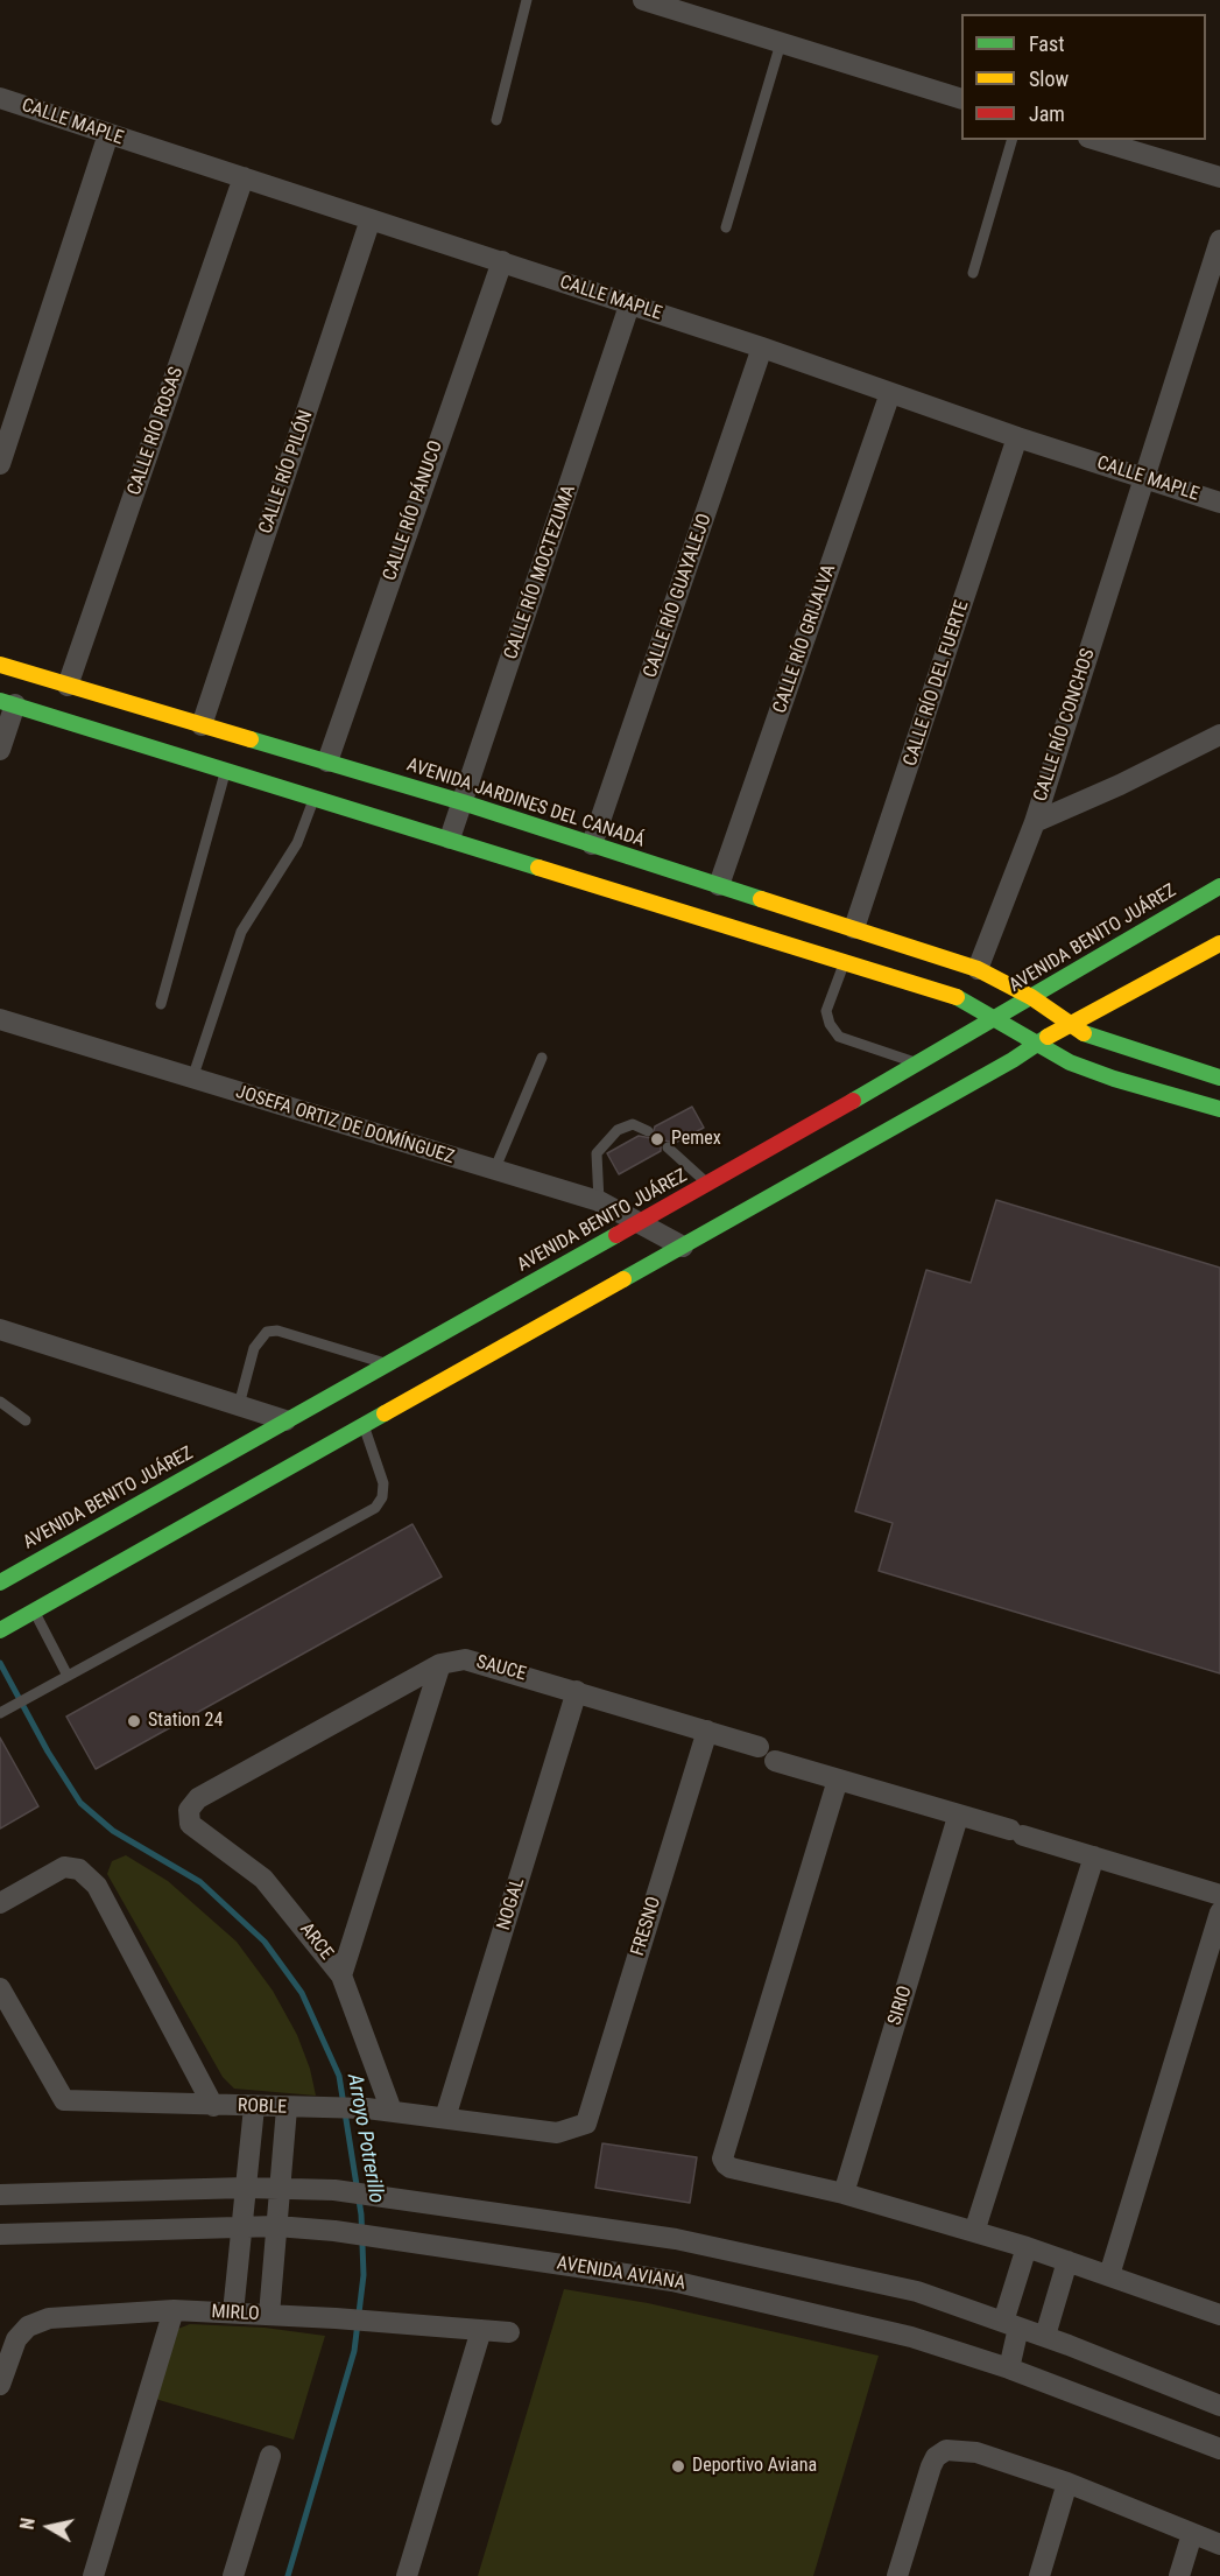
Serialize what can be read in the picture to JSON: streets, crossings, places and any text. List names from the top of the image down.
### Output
{
  "streets": {
    "street": [
      "CALLE MAPLE",
      "CALLE RÍO ROSAS",
      "CALLE RÍO PILÓN",
      "CALLE RÍO PÁNUCO",
      "CALLE RÍO MOCTEZUMA",
      "CALLE RÍO GUAYALEJO",
      "CALLE RÍO GRIJALVA",
      "CALLE RÍO DEL FUERTE",
      "CALLE RÍO CONCHOS",
      "AVENIDA JARDINES DEL CANADÁ",
      "AVENIDA BENITO JUÁREZ",
      "JOSEFA ORTIZ DE DOMÍNGUEZ",
      "SAUCE",
      "NOGAL",
      "FRESNO",
      "ARCE",
      "SIRIO",
      "ROBLE",
      "AVENIDA AVIANA",
      "MIRLO"
    ]
  },
  "crossings": [
    ["CALLE MAPLE", "CALLE RÍO ROSAS"],
    ["CALLE MAPLE", "CALLE RÍO PILÓN"],
    ["CALLE MAPLE", "CALLE RÍO PÁNUCO"],
    ["CALLE MAPLE", "CALLE RÍO MOCTEZUMA"],
    ["CALLE MAPLE", "CALLE RÍO GUAYALEJO"],
    ["CALLE MAPLE", "CALLE RÍO GRIJALVA"],
    ["CALLE MAPLE", "CALLE RÍO DEL FUERTE"],
    ["CALLE MAPLE", "CALLE RÍO CONCHOS"],
    ["CALLE RÍO ROSAS", "AVENIDA JARDINES DEL CANADÁ"],
    ["CALLE RÍO PILÓN", "AVENIDA JARDINES DEL CANADÁ"],
    ["CALLE RÍO PÁNUCO", "AVENIDA JARDINES DEL CANADÁ"],
    ["CALLE RÍO MOCTEZUMA", "AVENIDA JARDINES DEL CANADÁ"],
    ["CALLE RÍO GUAYALEJO", "AVENIDA JARDINES DEL CANADÁ"],
    ["CALLE RÍO GRIJALVA", "AVENIDA JARDINES DEL CANADÁ"],
    ["CALLE RÍO DEL FUERTE", "AVENIDA JARDINES DEL CANADÁ"],
    ["CALLE RÍO CONCHOS", "AVENIDA JARDINES DEL CANADÁ"],
    ["AVENIDA JARDINES DEL CANADÁ", "AVENIDA BENITO JUÁREZ"],
    ["AVENIDA BENITO JUÁREZ", "JOSEFA ORTIZ DE DOMÍNGUEZ"],
    ["SAUCE", "NOGAL"],
    ["SAUCE", "FRESNO"],
    ["SAUCE", "ARCE"],
    ["NOGAL", "ROBLE"],
    ["FRESNO", "ROBLE"],
    ["ARCE", "ROBLE"]
  ],
  "water": ["Arroyo Potrerillo"],
  "places": ["Pemex", "Station 24", "Deportivo Aviana"],
  "legend": ["Fast", "Slow", "Jam"],
  "north": "left"
}
